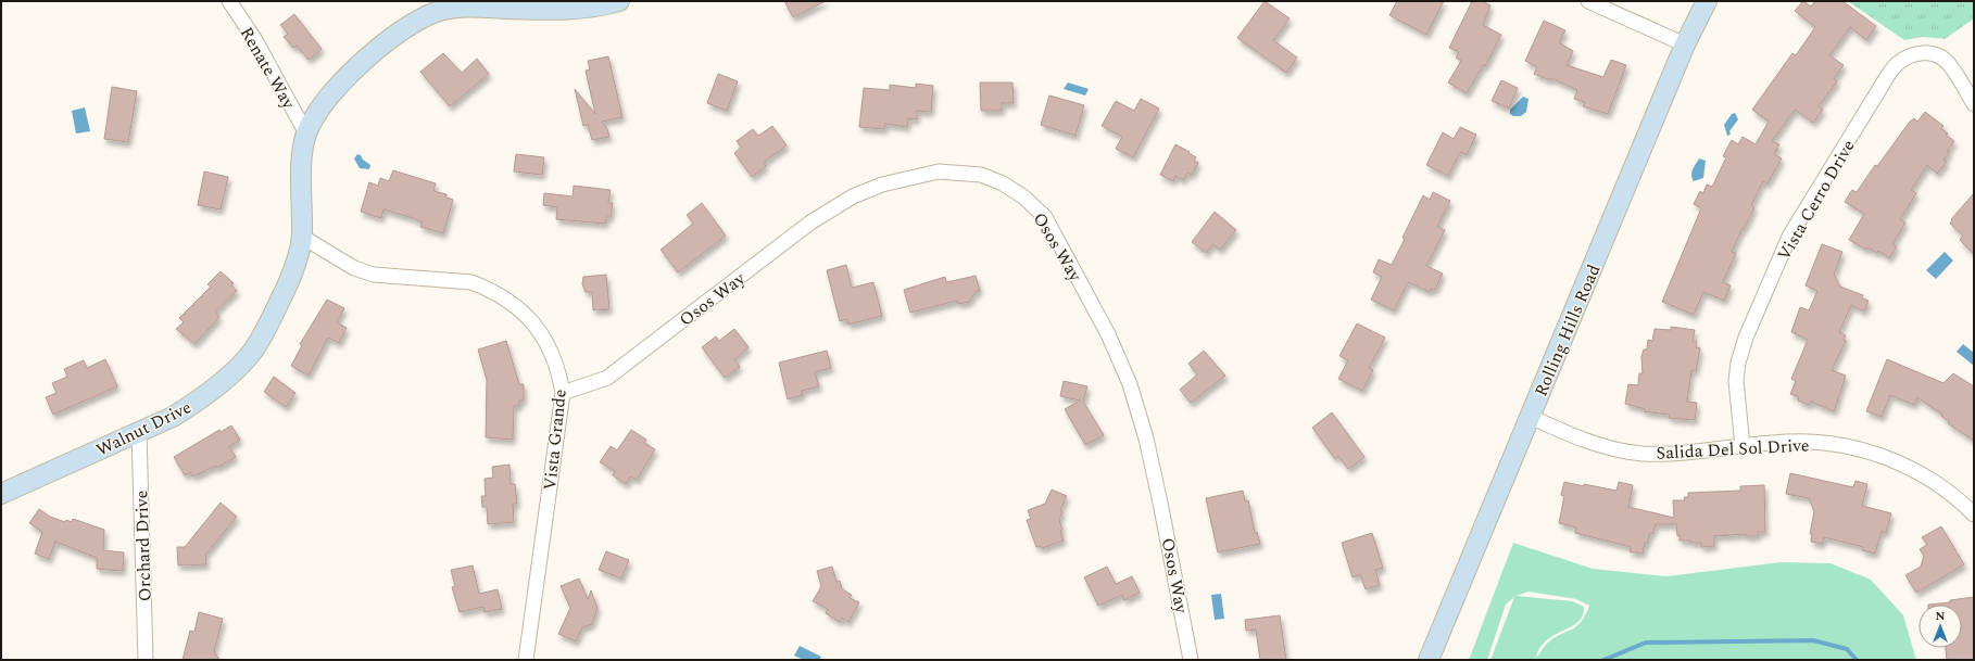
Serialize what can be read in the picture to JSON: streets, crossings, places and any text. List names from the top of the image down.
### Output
{
  "streets": {
    "street": [
      "Renate Way",
      "Vista Cerro Drive",
      "Osos Way",
      "Rolling Hills Road",
      "Walnut Drive",
      "Vista Grande",
      "Salida Del Sol Drive",
      "Orchard Drive"
    ]
  },
  "crossings": [
    ["Renate Way", "Walnut Drive"],
    ["Vista Cerro Drive", "Salida Del Sol Drive"],
    ["Osos Way", "Vista Grande"],
    ["Rolling Hills Road", "Salida Del Sol Drive"],
    ["Walnut Drive", "Vista Grande"],
    ["Walnut Drive", "Orchard Drive"]
  ],
  "north": "top"
}
